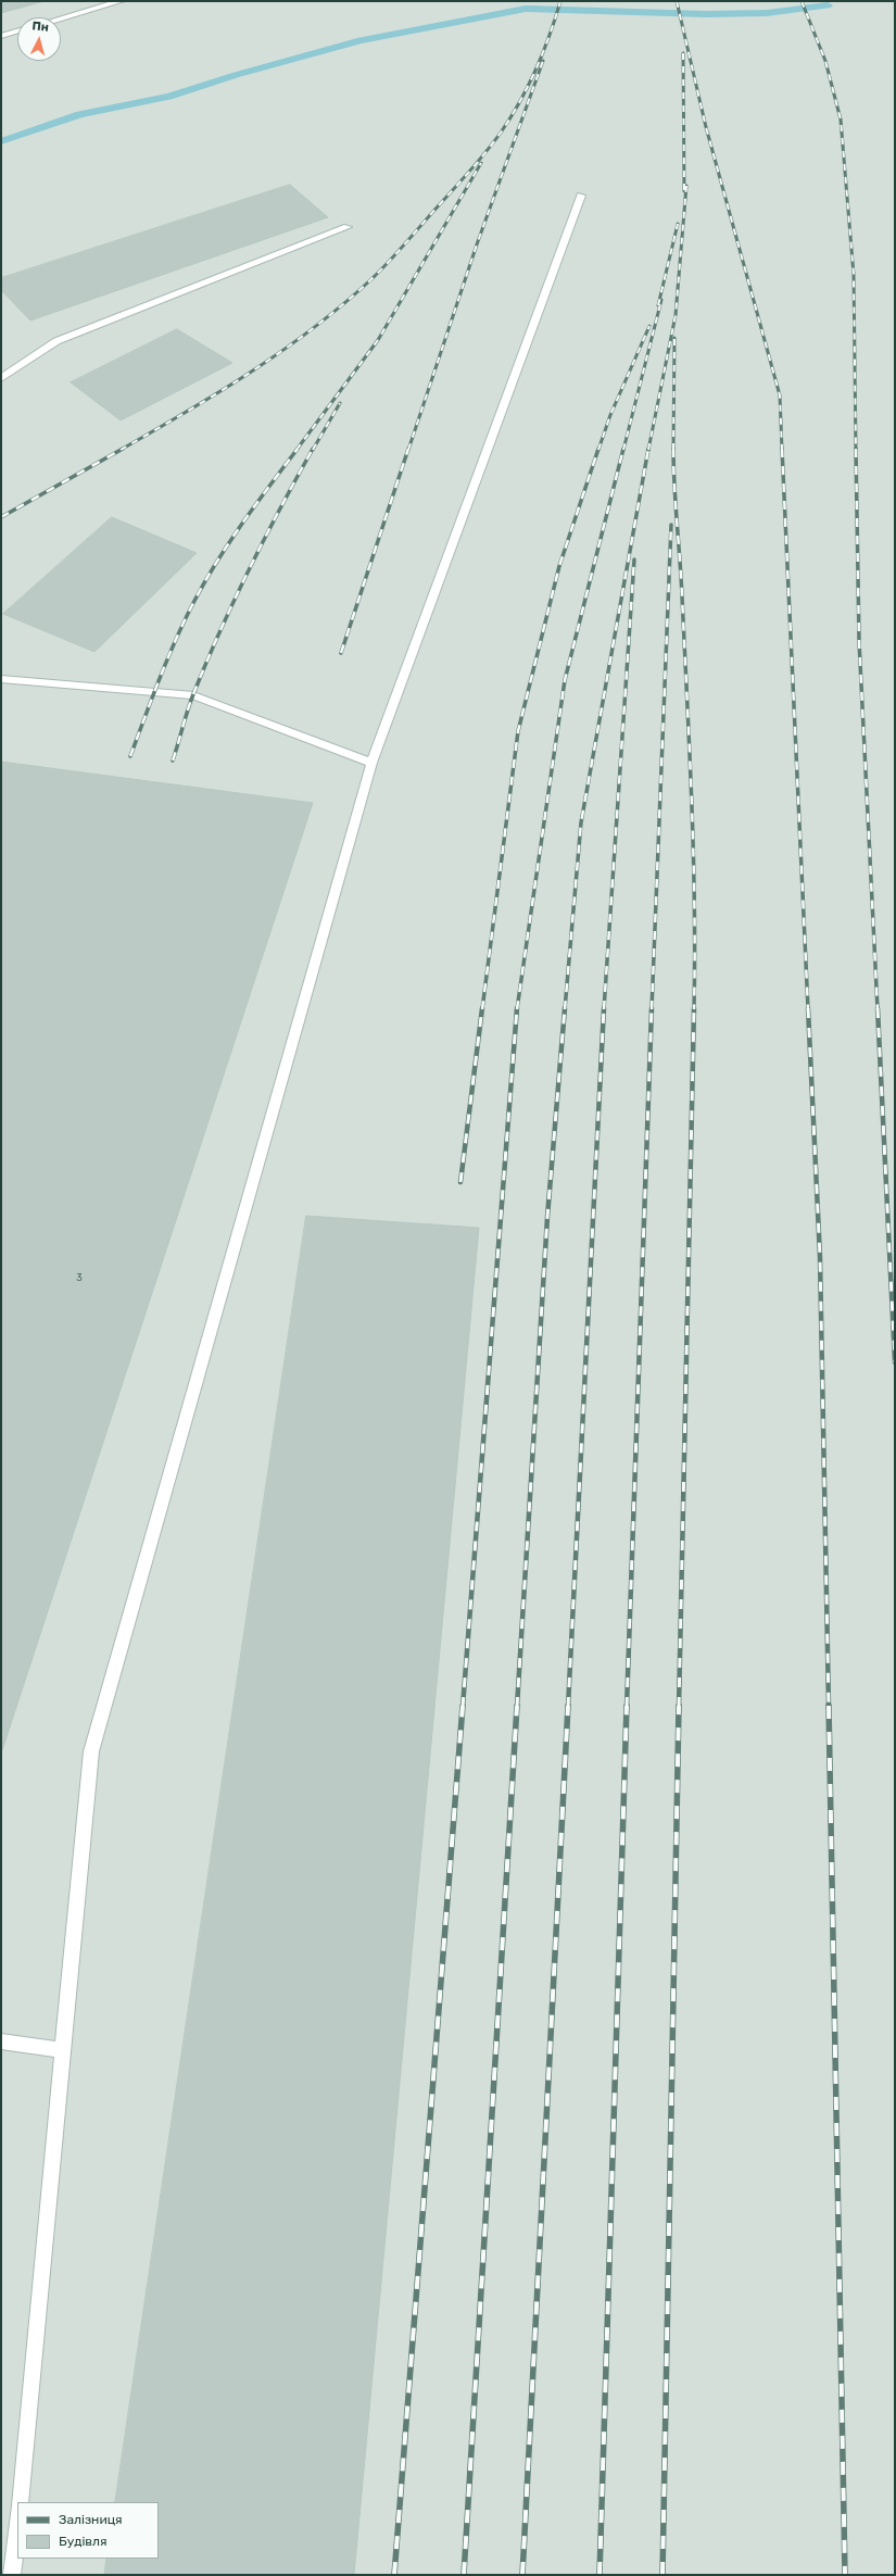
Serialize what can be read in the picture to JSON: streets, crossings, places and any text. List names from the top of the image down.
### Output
{
  "house_numbers": ["3"],
  "legend": ["Залізниця", "Будівля"],
  "north": "top"
}
